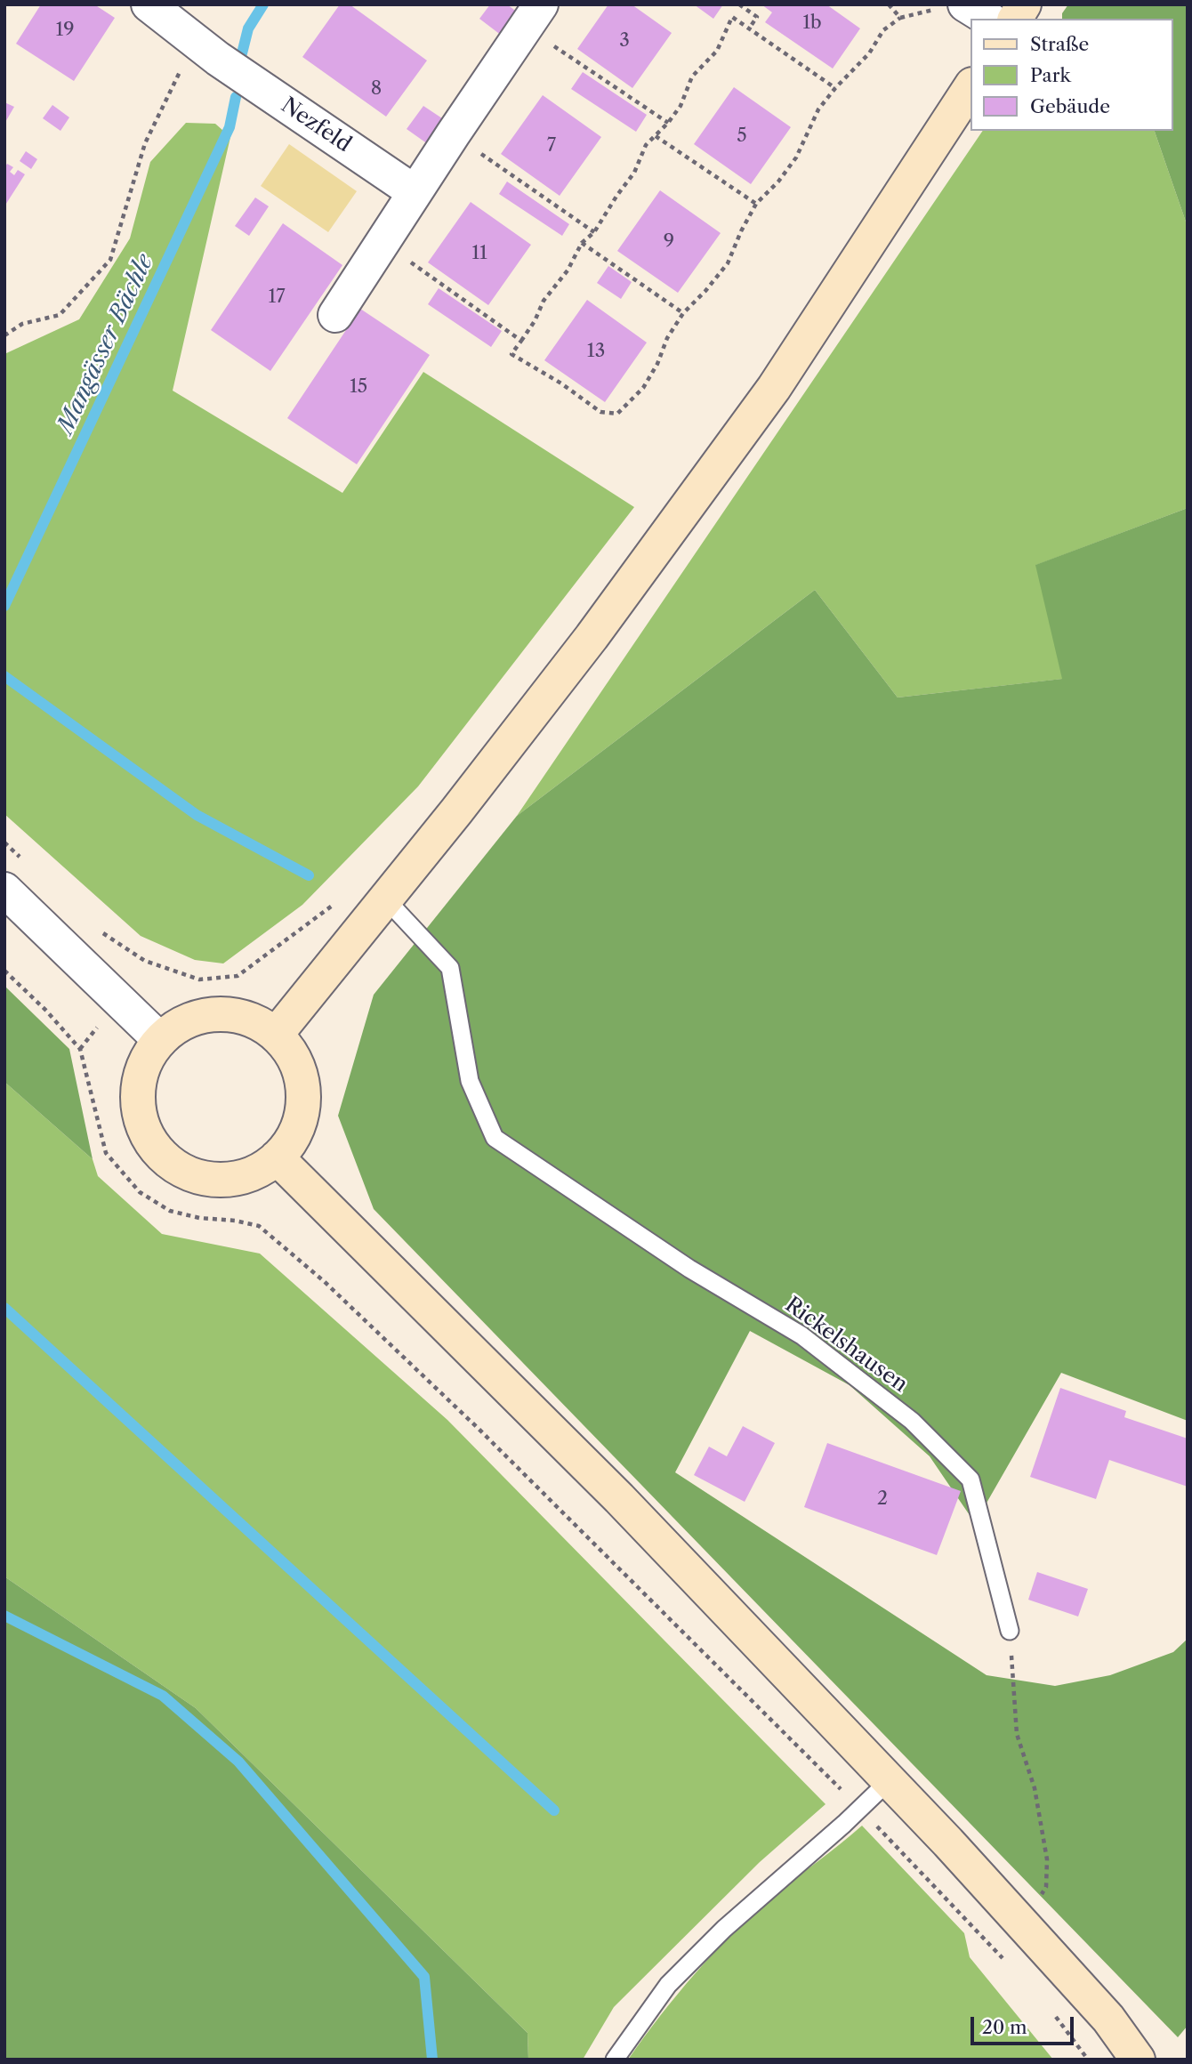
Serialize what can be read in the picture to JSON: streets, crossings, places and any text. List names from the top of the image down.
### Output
{
  "streets": {
    "street": ["Nezfeld"],
    "lane": ["Rickelshausen"]
  },
  "water": ["Mangässer Bächle"],
  "house_numbers": [
    "1b",
    "19",
    "3",
    "8",
    "5",
    "7",
    "9",
    "11",
    "17",
    "13",
    "15",
    "2"
  ],
  "legend": ["Straße", "Park", "Gebäude"],
  "scale_bar": "20 m"
}
